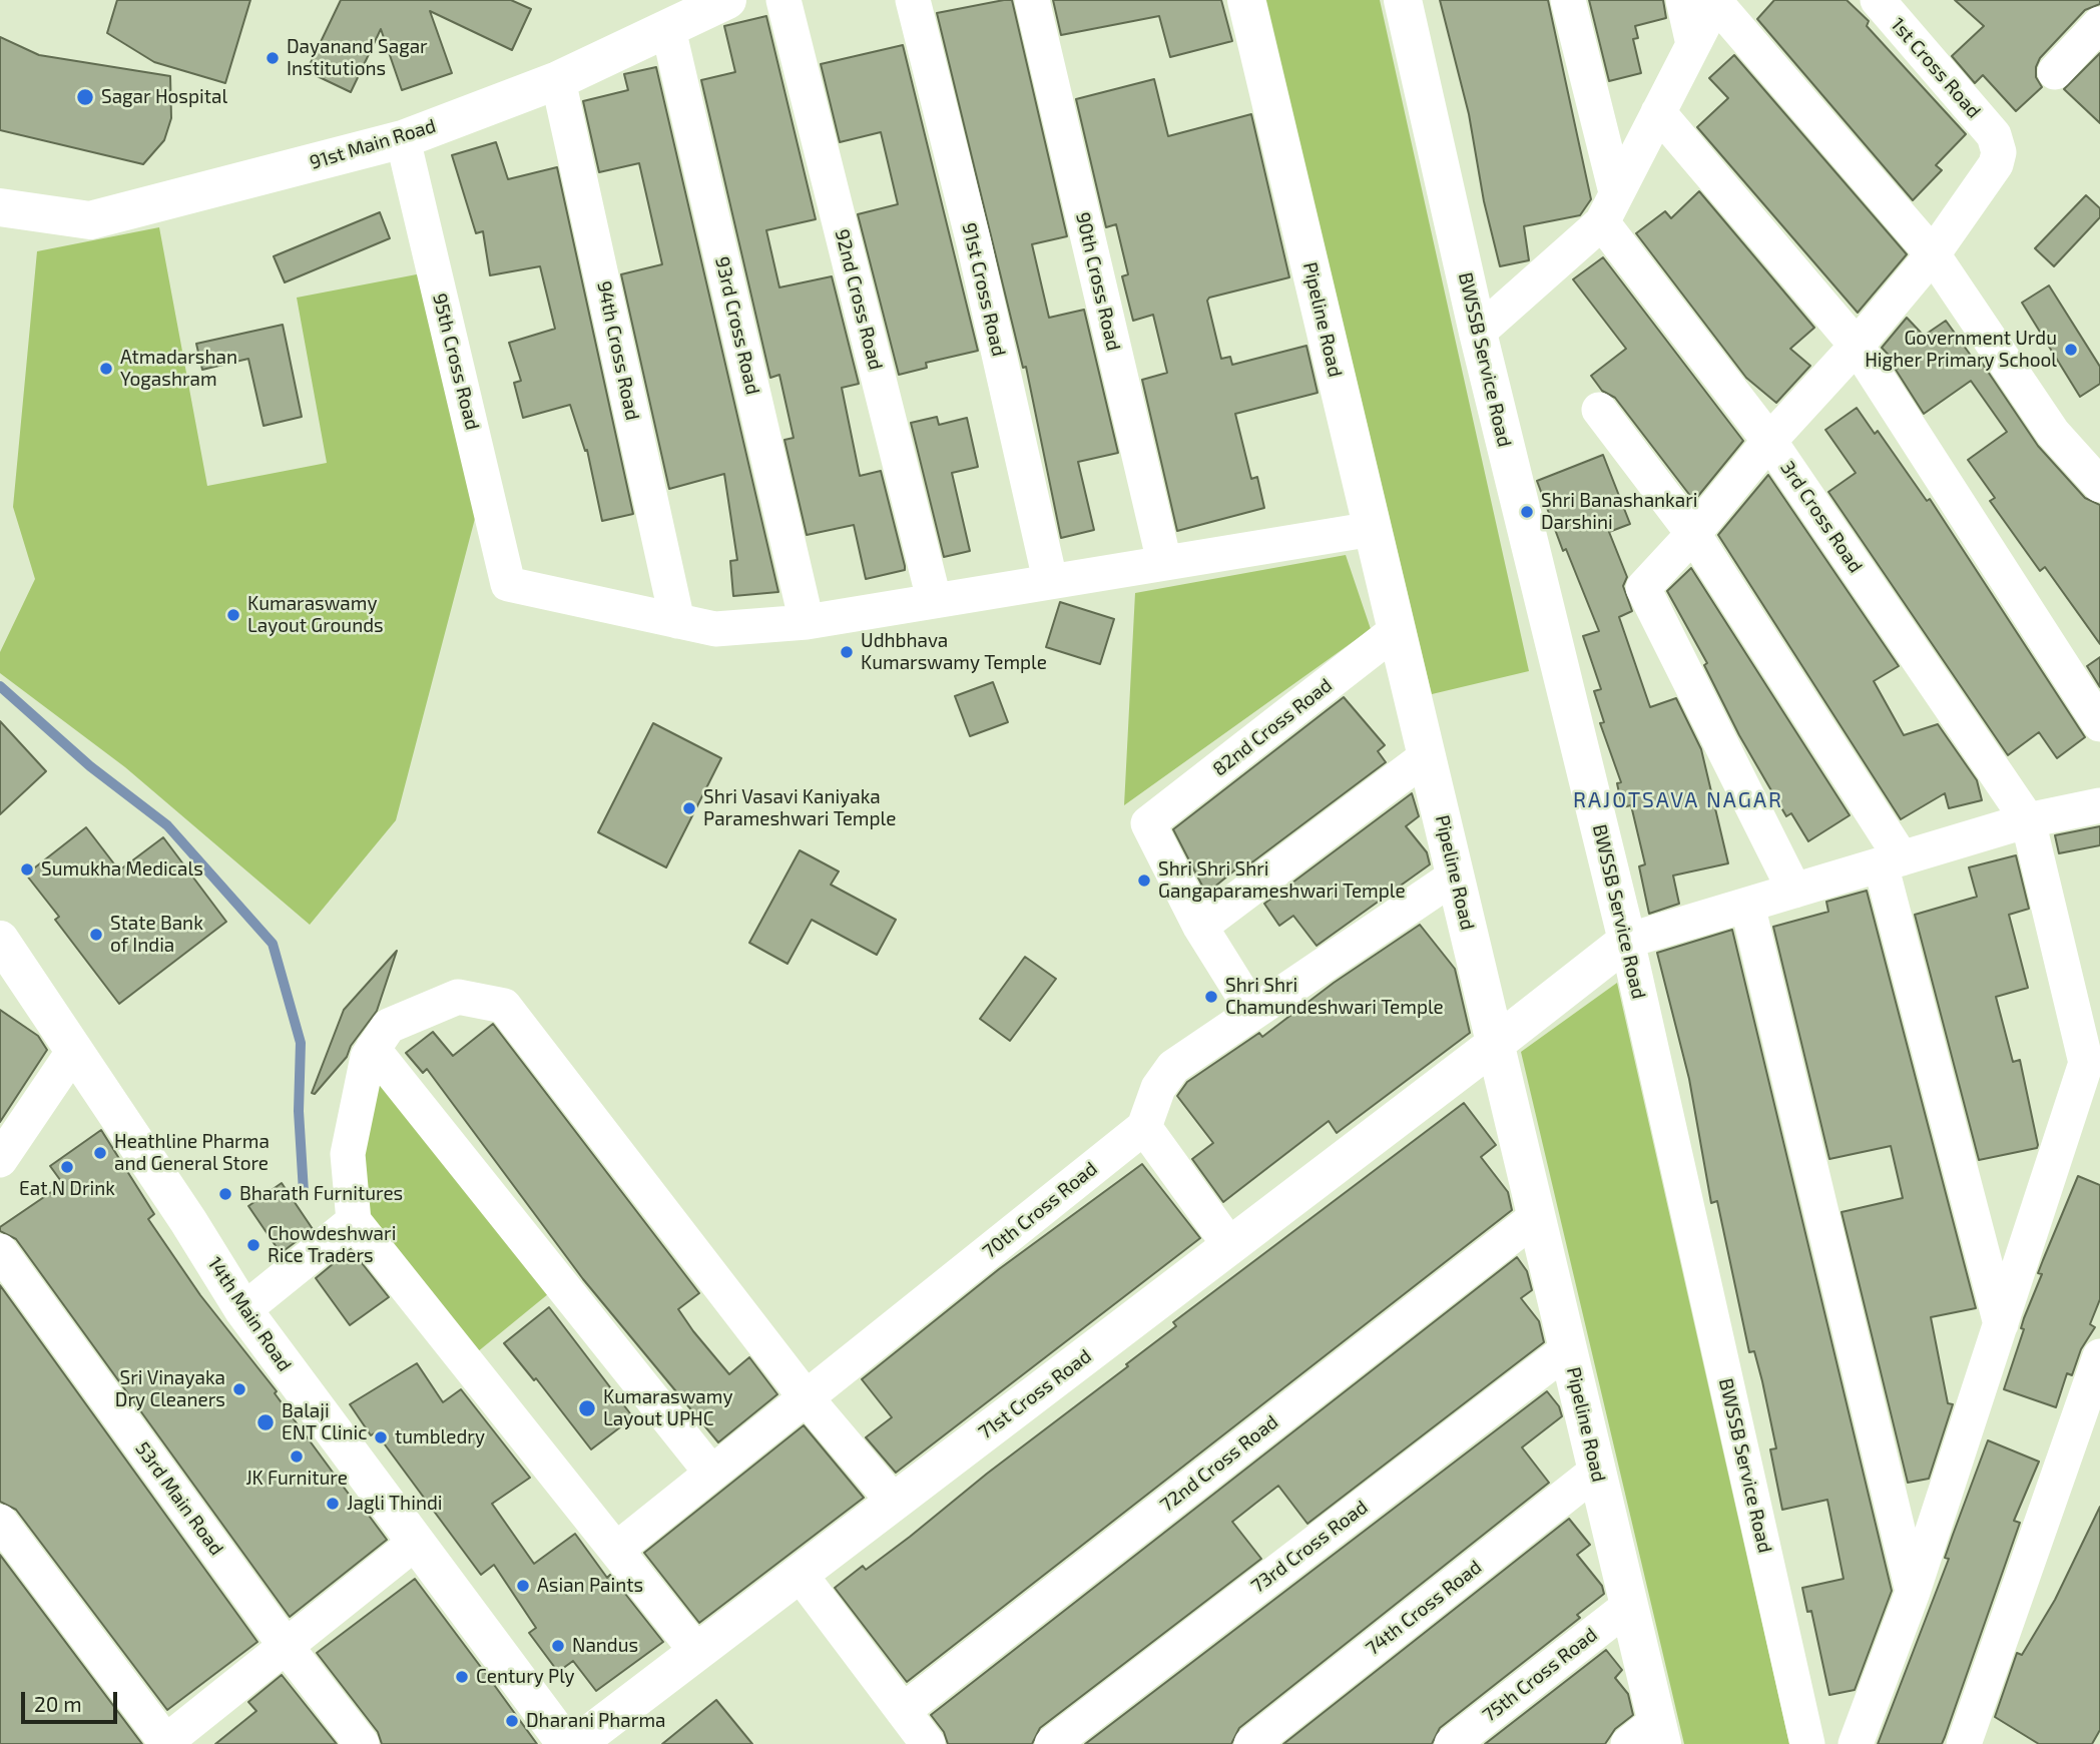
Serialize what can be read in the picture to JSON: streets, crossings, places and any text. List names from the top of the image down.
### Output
{
  "streets": {
    "street": [
      "1st Cross Road",
      "91st Main Road",
      "90th Cross Road",
      "91st Cross Road",
      "92nd Cross Road",
      "Pipeline Road",
      "93rd Cross Road",
      "94th Cross Road",
      "BWSSB Service Road",
      "95th Cross Road",
      "3rd Cross Road",
      "82nd Cross Road",
      "70th Cross Road",
      "14th Main Road",
      "71st Cross Road",
      "72nd Cross Road",
      "53rd Main Road",
      "73rd Cross Road",
      "74th Cross Road",
      "75th Cross Road"
    ]
  },
  "crossings": [
    ["91st Main Road", "93rd Cross Road"],
    ["91st Main Road", "94th Cross Road"],
    ["91st Main Road", "95th Cross Road"],
    ["Pipeline Road", "82nd Cross Road"],
    ["Pipeline Road", "71st Cross Road"],
    ["Pipeline Road", "72nd Cross Road"],
    ["Pipeline Road", "73rd Cross Road"],
    ["Pipeline Road", "74th Cross Road"],
    ["Pipeline Road", "75th Cross Road"],
    ["94th Cross Road", "95th Cross Road"],
    ["BWSSB Service Road", "71st Cross Road"]
  ],
  "districts": ["RAJOTSAVA NAGAR"],
  "places": [
    "Dayanand Sagar Institutions",
    "Sagar Hospital",
    "Government Urdu Higher Primary School",
    "Atmadarshan Yogashram",
    "Shri Banashankari Darshini",
    "Kumaraswamy Layout Grounds",
    "Udhbhava Kumarswamy Temple",
    "Shri Vasavi Kaniyaka Parameshwari Temple",
    "Sumukha Medicals",
    "Shri Shri Shri Gangaparameshwari Temple",
    "State Bank of India",
    "Shri Shri Chamundeshwari Temple",
    "Heathline Pharma and General Store",
    "Eat N Drink",
    "Bharath Furnitures",
    "Chowdeshwari Rice Traders",
    "Sri Vinayaka Dry Cleaners",
    "Kumaraswamy Layout UPHC",
    "Balaji ENT Clinic",
    "tumbledry",
    "JK Furniture",
    "Jagli Thindi",
    "Asian Paints",
    "Nandus",
    "Century Ply",
    "Dharani Pharma"
  ],
  "scale_bar": "20 m"
}
